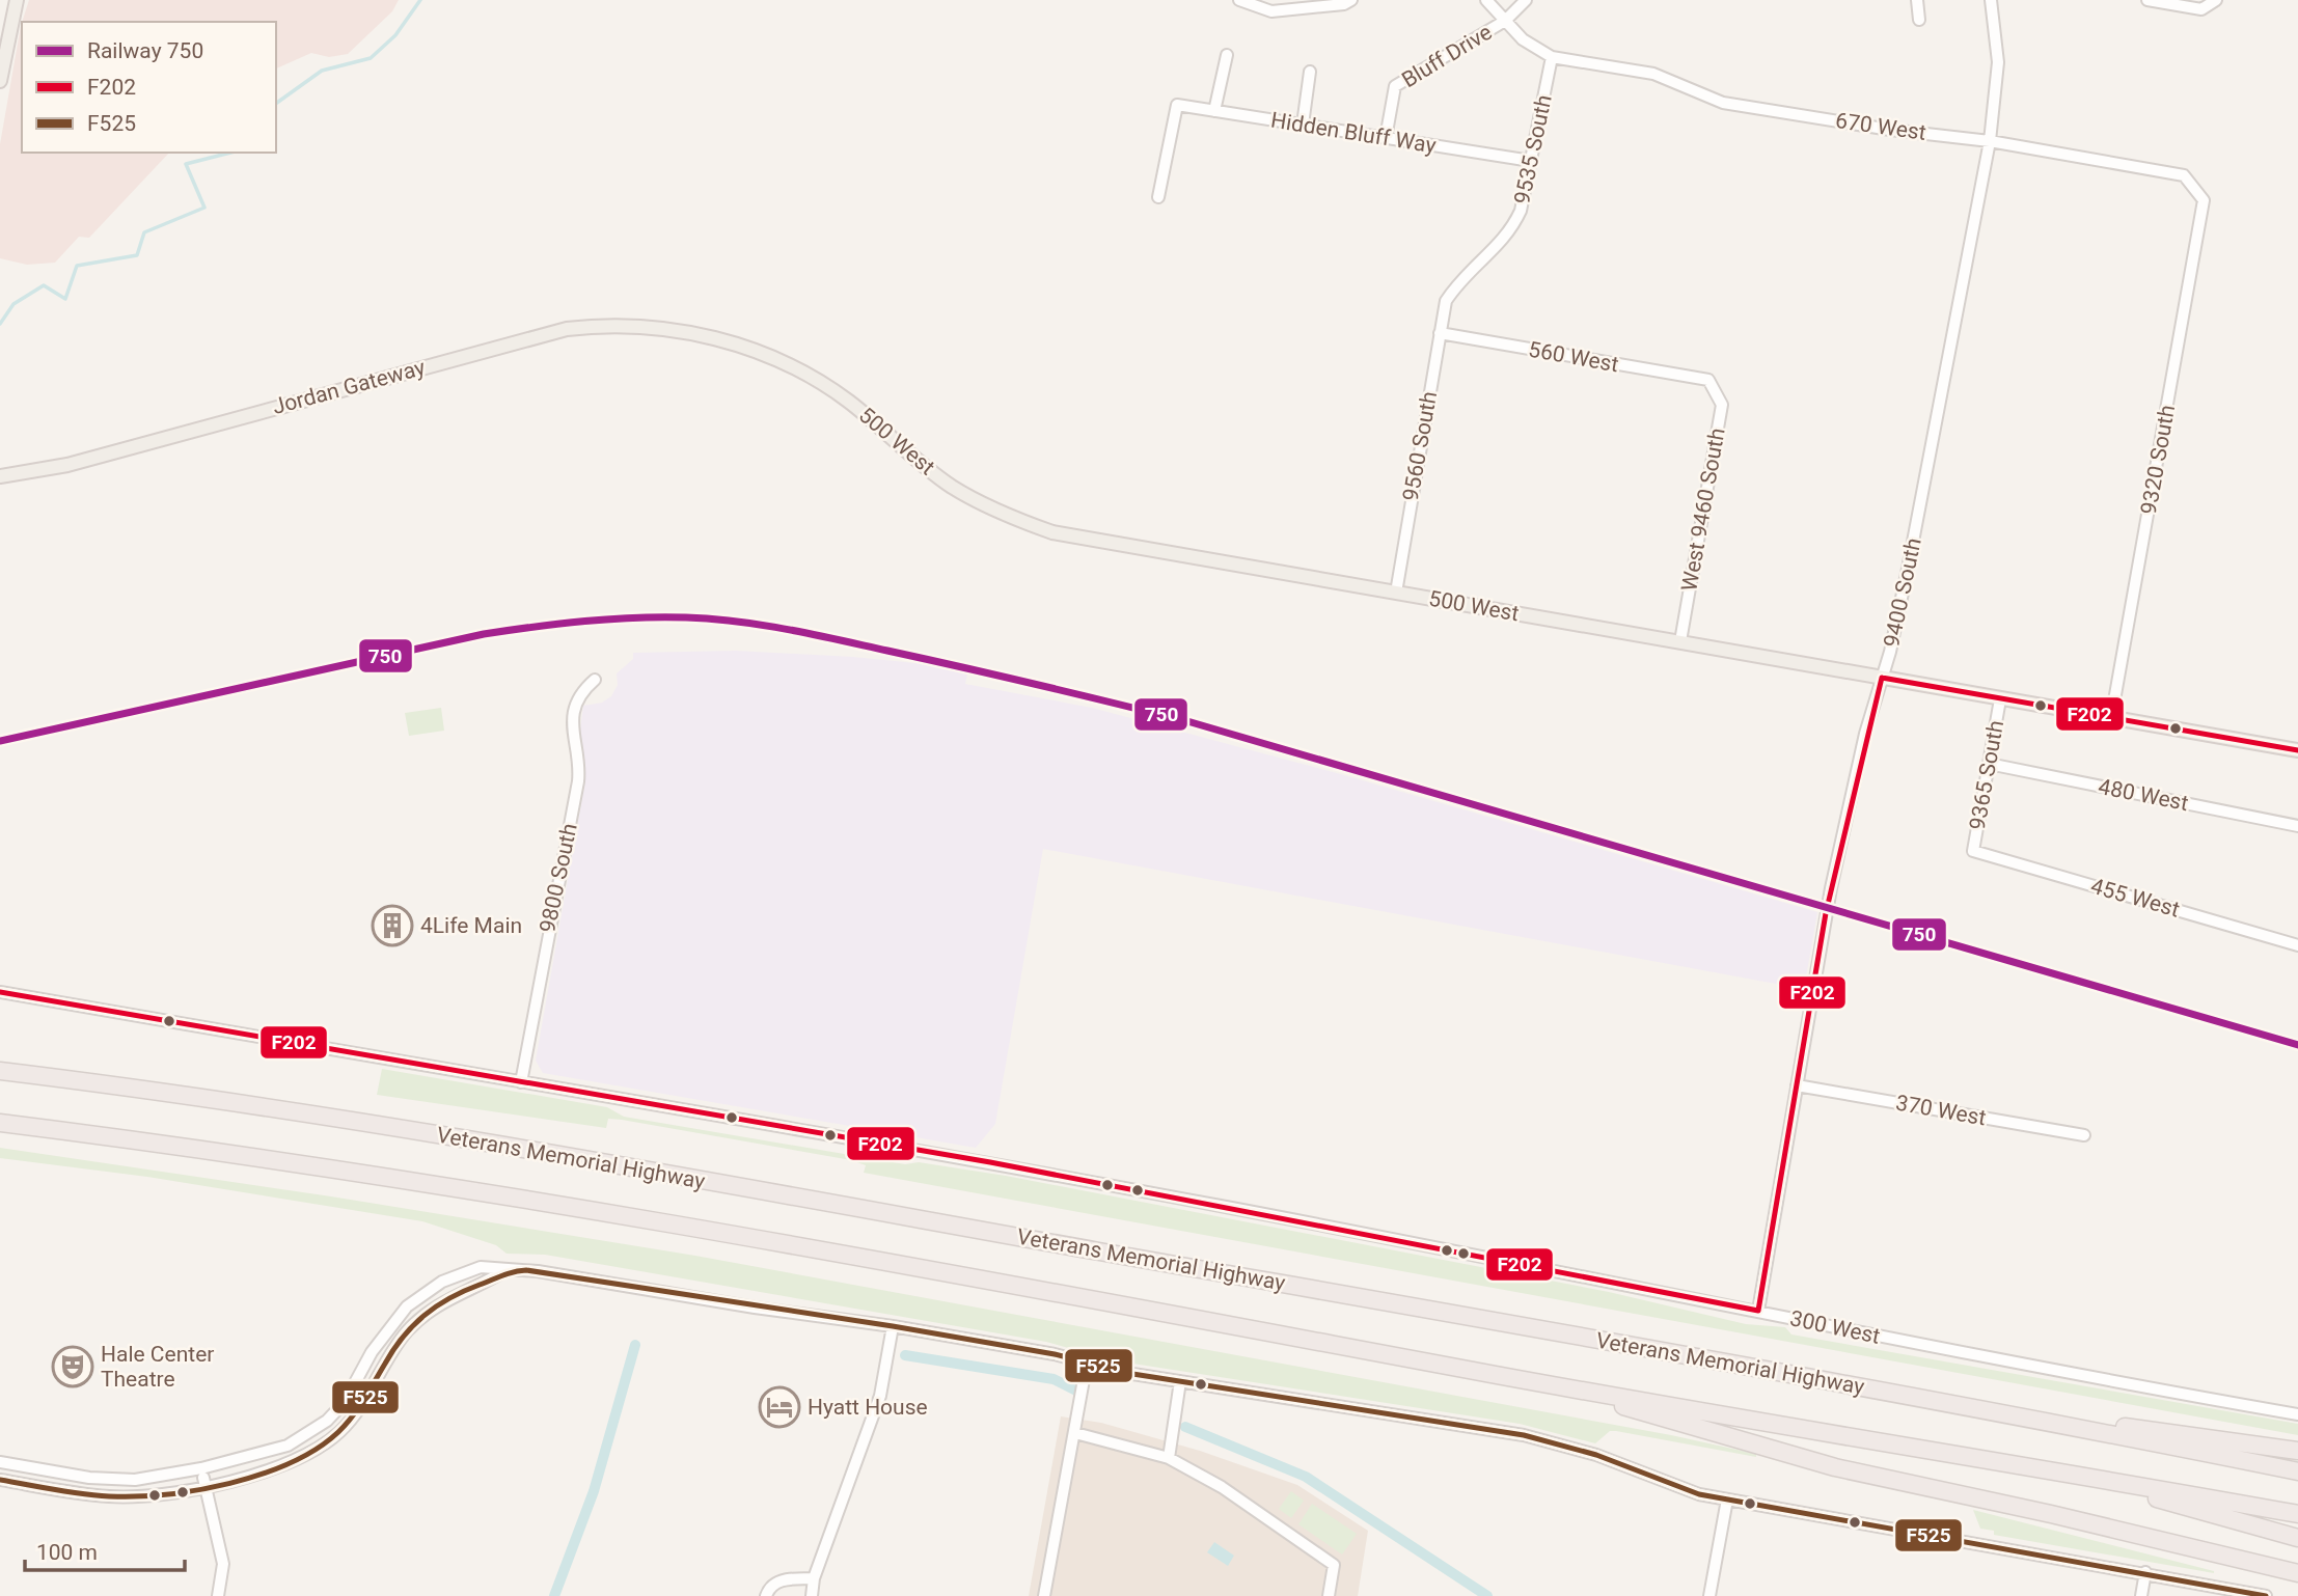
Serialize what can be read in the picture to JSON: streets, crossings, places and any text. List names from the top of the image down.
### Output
{
  "streets": {
    "highway": ["Veterans Memorial Highway"],
    "main road": ["Jordan Gateway", "500 West"],
    "street": [
      "Bluff Drive",
      "670 West",
      "Hidden Bluff Way",
      "9535 South",
      "560 West",
      "9560 South",
      "9320 South",
      "West 9460 South",
      "9400 South",
      "9365 South",
      "480 West",
      "9800 South",
      "455 West",
      "370 West",
      "300 West"
    ]
  },
  "crossings": [
    ["Bluff Drive", "Hidden Bluff Way"],
    ["670 West", "9535 South"],
    ["670 West", "9320 South"],
    ["670 West", "9400 South"],
    ["Hidden Bluff Way", "9535 South"],
    ["9535 South", "9560 South"],
    ["560 West", "9560 South"],
    ["560 West", "West 9460 South"],
    ["Jordan Gateway", "500 West"],
    ["500 West", "9560 South"],
    ["500 West", "9320 South"],
    ["500 West", "West 9460 South"],
    ["500 West", "9400 South"],
    ["500 West", "9365 South"],
    ["9400 South", "370 West"],
    ["9400 South", "300 West"],
    ["9365 South", "480 West"],
    ["9365 South", "455 West"],
    ["9800 South", "300 West"]
  ],
  "places": {
    "building": ["4Life Main"],
    "theatre": ["Hale Center Theatre"],
    "hotel": ["Hyatt House"]
  },
  "lines": ["rail line 750", "transit line F202", "transit line F525"],
  "legend": ["Railway 750", "F202", "F525"],
  "scale_bar": "100 m"
}
